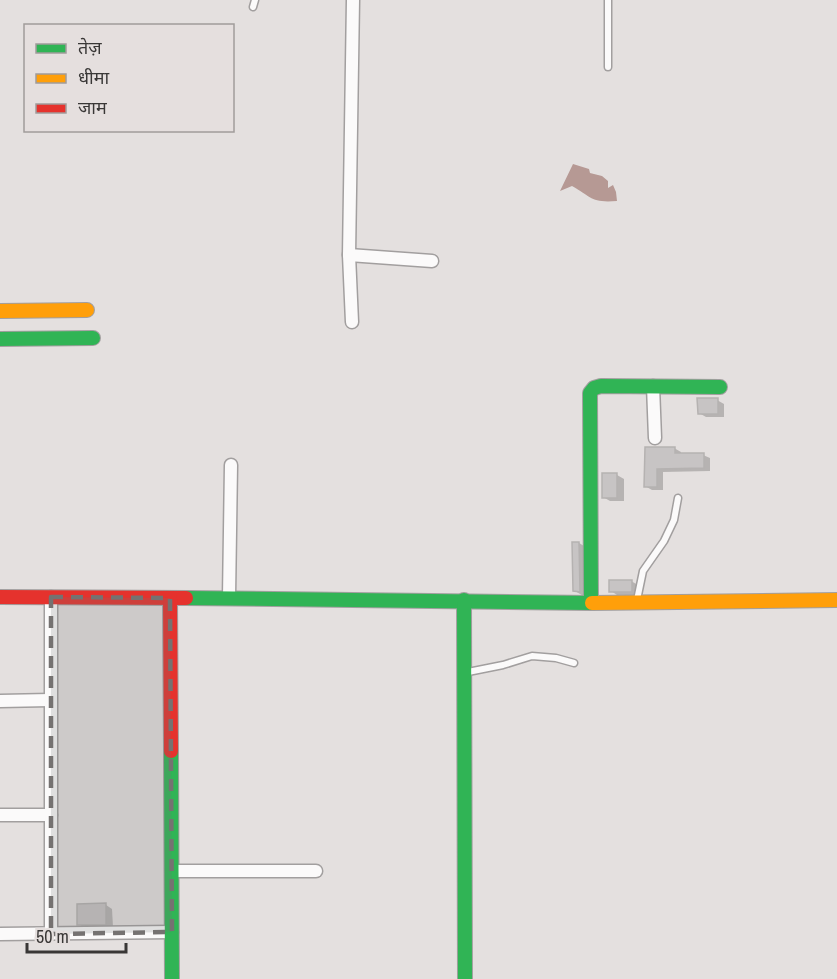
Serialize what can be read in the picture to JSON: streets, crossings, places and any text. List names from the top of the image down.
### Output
{
  "legend": ["तेज़", "धीमा", "जाम"],
  "scale_bar": "50 m"
}
